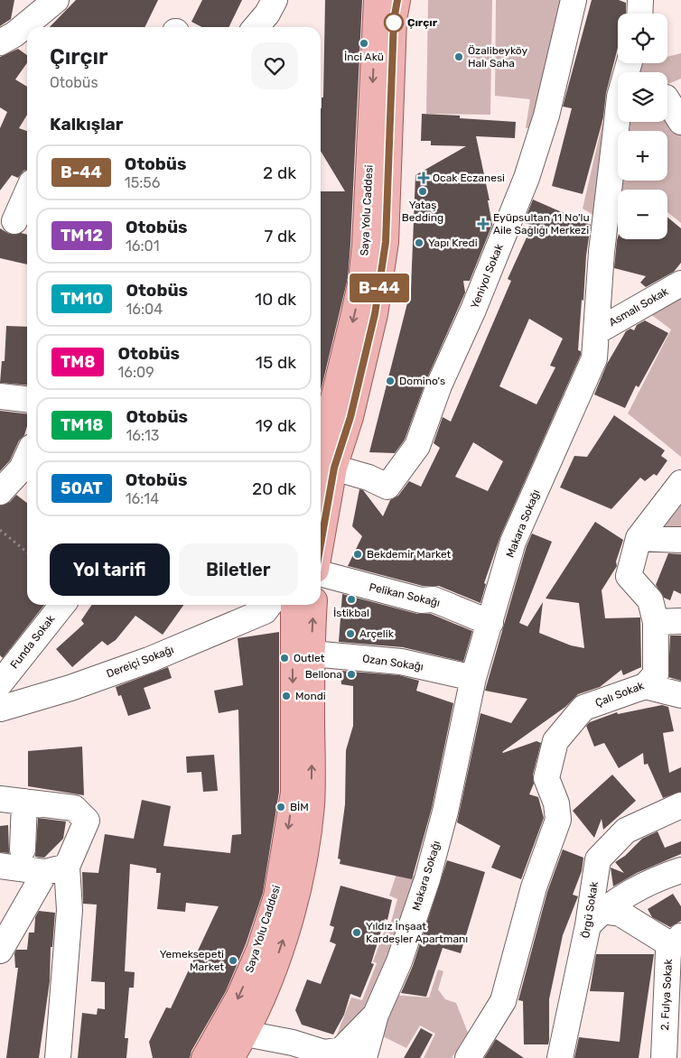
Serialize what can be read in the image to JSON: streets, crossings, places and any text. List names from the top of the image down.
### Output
{
  "streets": {
    "main road": ["Saya Yolu Caddesi"],
    "street": [
      "Yeniyol Sokak",
      "Asmalı Sokak",
      "Makara Sokağı",
      "Pelikan Sokağı",
      "Funda Sokak",
      "Dereiçi Sokağı",
      "Ozan Sokağı",
      "Çalı Sokak",
      "Örgü Sokak",
      "2. Fulya Sokak"
    ]
  },
  "crossings": [
    ["Saya Yolu Caddesi", "Yeniyol Sokak"],
    ["Saya Yolu Caddesi", "Ozan Sokağı"],
    ["Asmalı Sokak", "Makara Sokağı"],
    ["Makara Sokağı", "Pelikan Sokağı"],
    ["Makara Sokağı", "Ozan Sokağı"]
  ],
  "places": {
    "other": [
      "Çırçır",
      "İnci Akü",
      "Özalibeyköy Halı Saha",
      "Yataş Bedding",
      "Yapı Kredi",
      "Domino's",
      "Bekdemir Market",
      "İstikbal",
      "Arçelik",
      "Outlet",
      "Bellona",
      "Mondi",
      "BİM",
      "Yıldız İnşaat Kardeşler Apartmanı",
      "Yemeksepeti Market"
    ],
    "health": ["Ocak Eczanesi", "Eyüpsultan 11 No'lu Aile Sağlığı Merkezi"]
  },
  "lines": ["bus line B-44"],
  "page": {
    "on_map": "B-44",
    "map_buttons": ["+", "−"],
    "heading": [
      ["Çırçır", "Otobüs"],
      "Kalkışlar"
    ],
    "list": [
      {
        "mark": "B-44",
        "name": "Otobüs",
        "note": "15:56",
        "value": "2 dk"
      },
      {
        "mark": "TM12",
        "name": "Otobüs",
        "note": "16:01",
        "value": "7 dk"
      },
      {
        "mark": "TM10",
        "name": "Otobüs",
        "note": "16:04",
        "value": "10 dk"
      },
      {
        "mark": "TM8",
        "name": "Otobüs",
        "note": "16:09",
        "value": "15 dk"
      },
      {
        "mark": "TM18",
        "name": "Otobüs",
        "note": "16:13",
        "value": "19 dk"
      },
      {
        "mark": "50AT",
        "name": "Otobüs",
        "note": "16:14",
        "value": "20 dk"
      }
    ],
    "buttons": ["Yol tarifi", "Biletler"]
  }
}
